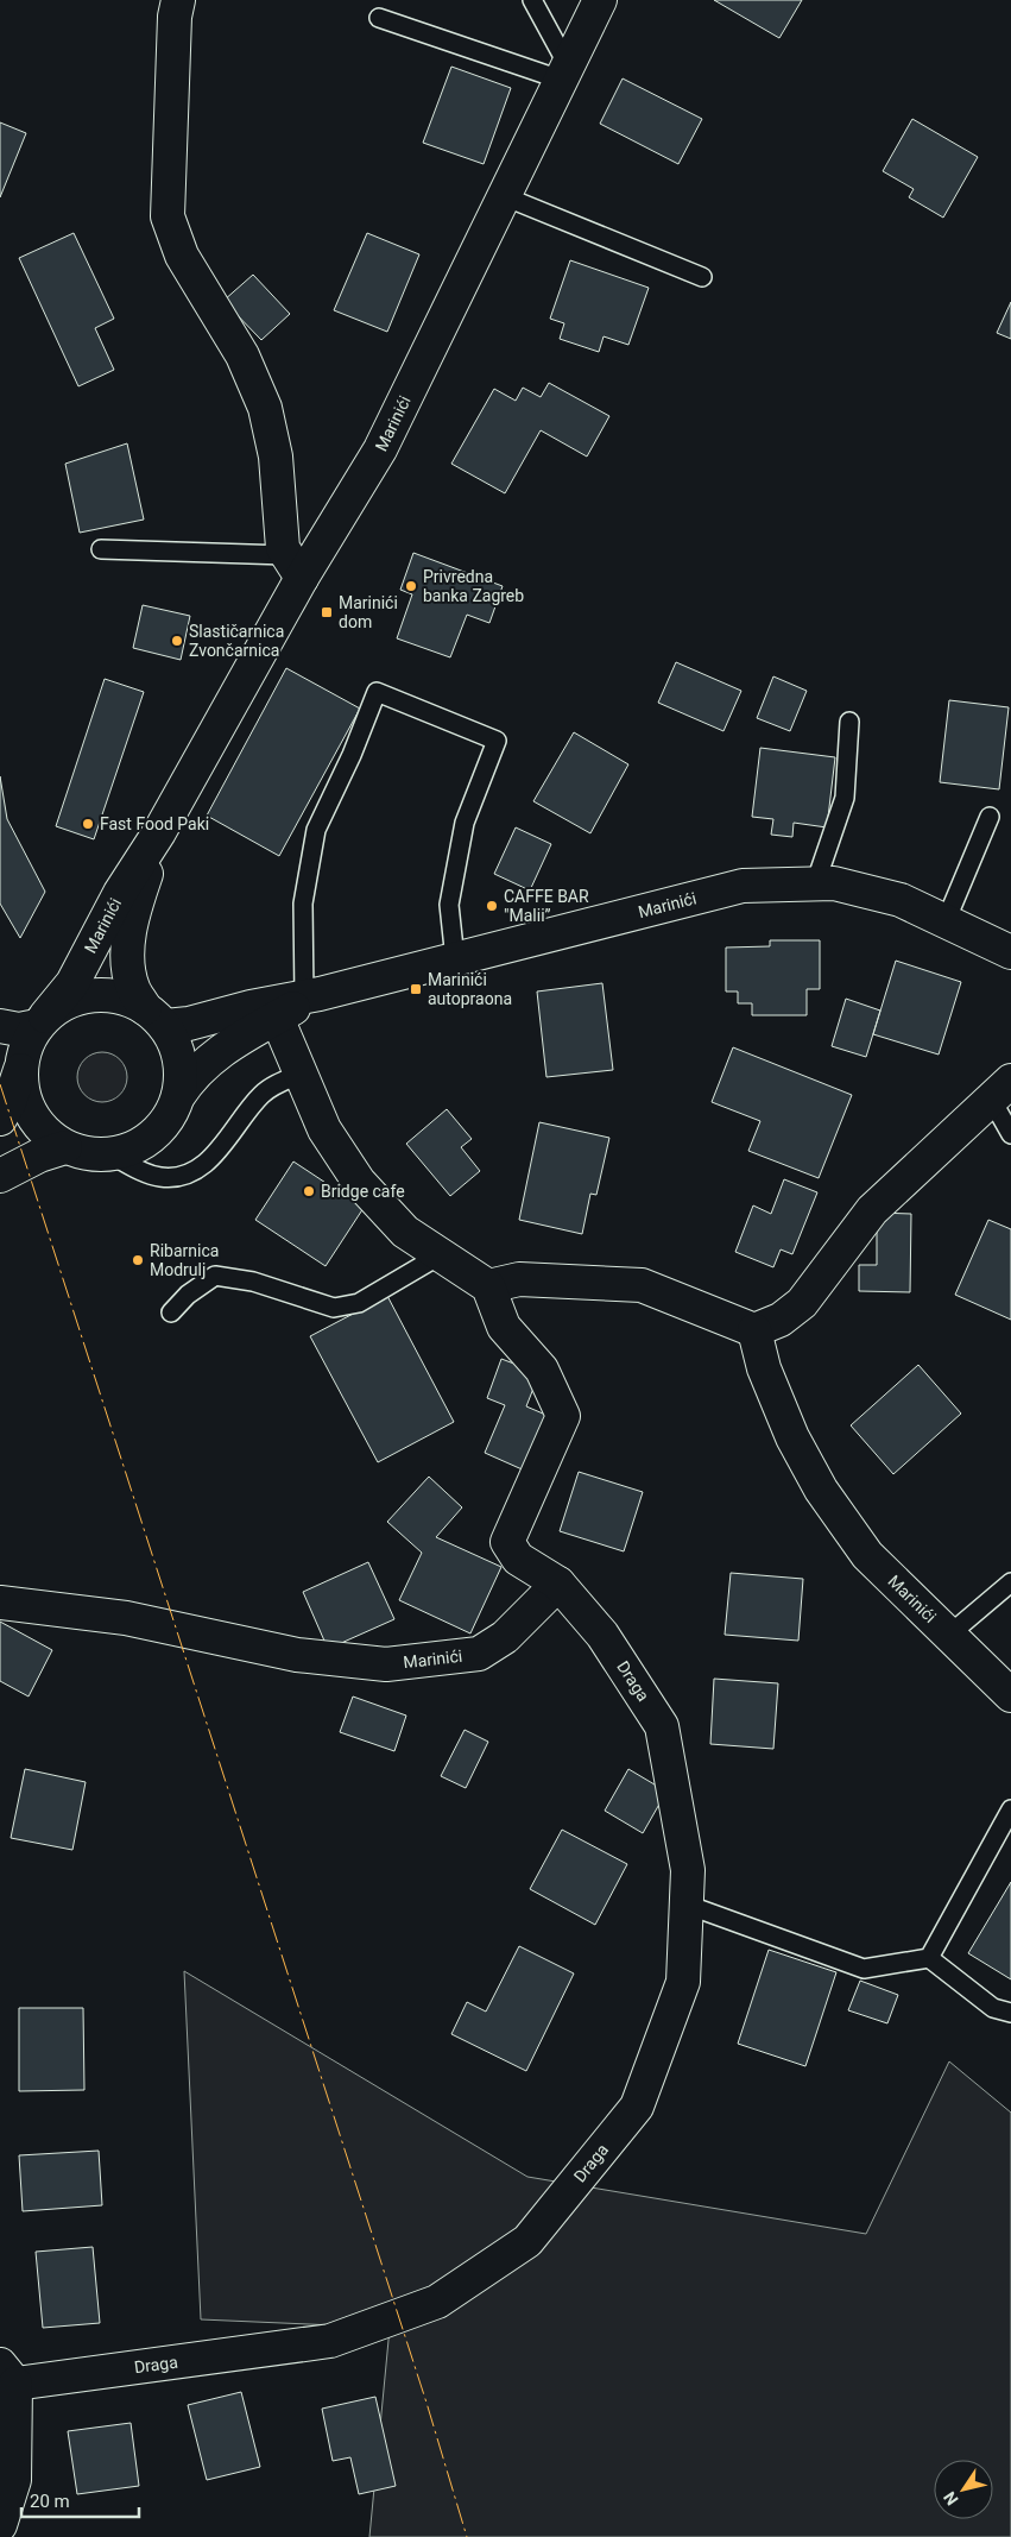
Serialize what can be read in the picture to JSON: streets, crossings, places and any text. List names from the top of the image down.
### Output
{
  "streets": {
    "street": ["Marinići", "Draga"]
  },
  "crossings": [
    ["Marinići", "Draga"]
  ],
  "places": {
    "other": [
      "Privredna banka Zagreb",
      "Slastičarnica Zvončarnica",
      "Fast Food Paki",
      "CAFFE BAR \"Malii”",
      "Bridge cafe",
      "Ribarnica Modrulj"
    ],
    "transit": ["Marinići dom", "Marinići autopraona"]
  },
  "scale_bar": "20 m",
  "north": "bottom left"
}
